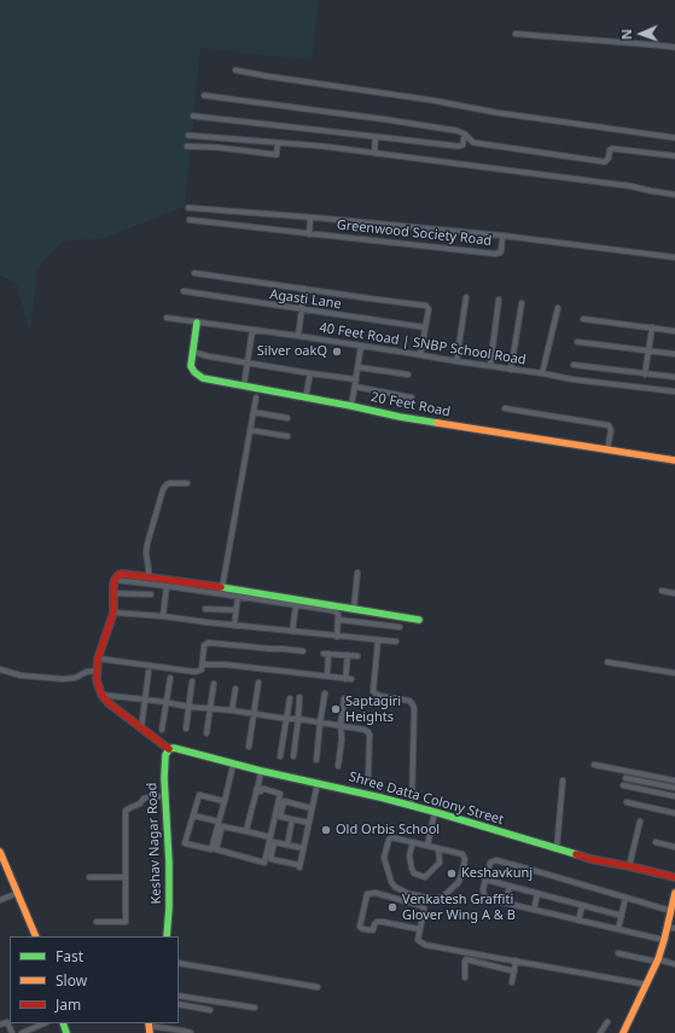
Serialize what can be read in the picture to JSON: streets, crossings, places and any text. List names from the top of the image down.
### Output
{
  "streets": {
    "street": [
      "Greenwood Society Road",
      "Agasti Lane",
      "40 Feet Road | SNBP School Road",
      "20 Feet Road",
      "Shree Datta Colony Street",
      "Keshav Nagar Road"
    ]
  },
  "crossings": [
    ["40 Feet Road | SNBP School Road", "20 Feet Road"],
    ["Shree Datta Colony Street", "Keshav Nagar Road"]
  ],
  "places": [
    "Silver oakQ",
    "Saptagiri Heights",
    "Old Orbis School",
    "Keshavkunj",
    "Venkatesh Graffiti Glover Wing A & B"
  ],
  "legend": ["Fast", "Slow", "Jam"],
  "north": "left"
}
